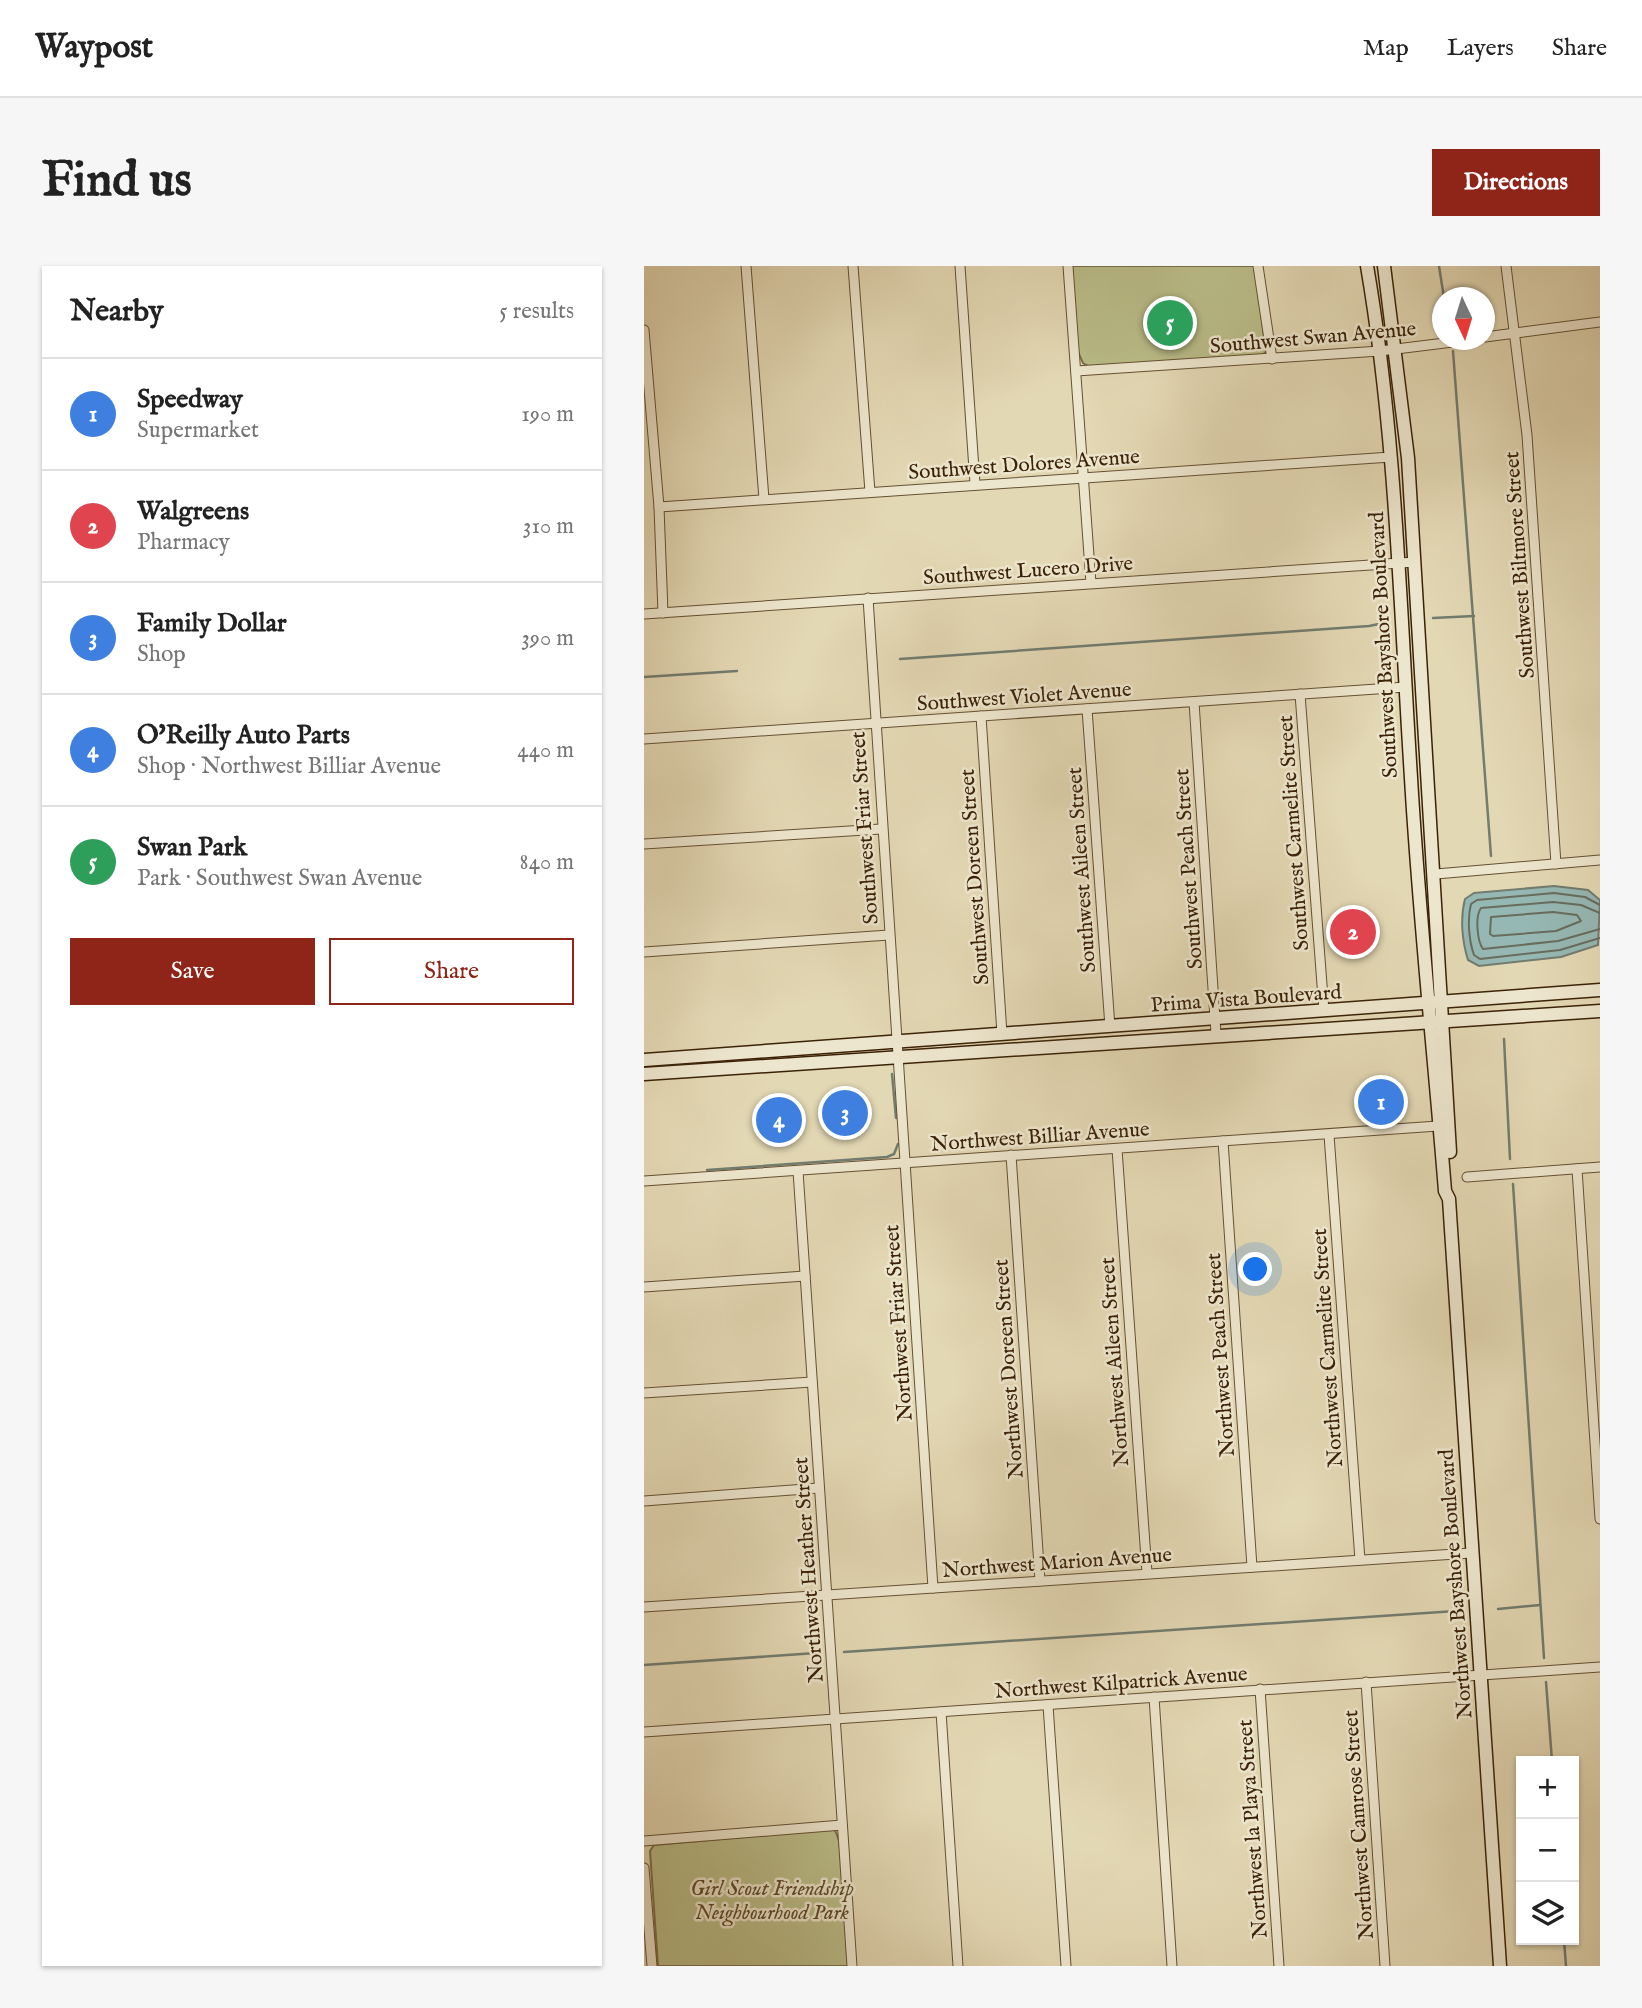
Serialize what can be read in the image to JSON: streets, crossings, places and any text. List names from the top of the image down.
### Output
{
  "streets": {
    "main road": ["Southwest Bayshore Boulevard", "Prima Vista Boulevard", "Northwest Bayshore Boulevard"],
    "street": [
      "Southwest Swan Avenue",
      "Southwest Dolores Avenue",
      "Southwest Biltmore Street",
      "Southwest Lucero Drive",
      "Southwest Violet Avenue",
      "Southwest Friar Street",
      "Southwest Carmelite Street",
      "Southwest Peach Street",
      "Southwest Aileen Street",
      "Southwest Doreen Street",
      "Northwest Billiar Avenue",
      "Northwest Friar Street",
      "Northwest Carmelite Street",
      "Northwest Peach Street",
      "Northwest Aileen Street",
      "Northwest Doreen Street",
      "Northwest Marion Avenue",
      "Northwest Heather Street",
      "Northwest Kilpatrick Avenue",
      "Northwest Camrose Street",
      "Northwest la Playa Street"
    ]
  },
  "crossings": [
    ["Southwest Swan Avenue", "Southwest Bayshore Boulevard"],
    ["Southwest Dolores Avenue", "Southwest Bayshore Boulevard"],
    ["Southwest Lucero Drive", "Southwest Bayshore Boulevard"],
    ["Southwest Lucero Drive", "Southwest Friar Street"],
    ["Southwest Bayshore Boulevard", "Southwest Violet Avenue"],
    ["Southwest Bayshore Boulevard", "Prima Vista Boulevard"],
    ["Southwest Bayshore Boulevard", "Northwest Bayshore Boulevard"],
    ["Southwest Violet Avenue", "Southwest Friar Street"],
    ["Southwest Violet Avenue", "Southwest Carmelite Street"],
    ["Southwest Violet Avenue", "Southwest Peach Street"],
    ["Southwest Violet Avenue", "Southwest Aileen Street"],
    ["Southwest Violet Avenue", "Southwest Doreen Street"],
    ["Southwest Friar Street", "Prima Vista Boulevard"],
    ["Southwest Friar Street", "Northwest Friar Street"],
    ["Southwest Carmelite Street", "Prima Vista Boulevard"],
    ["Southwest Peach Street", "Prima Vista Boulevard"],
    ["Southwest Aileen Street", "Prima Vista Boulevard"],
    ["Southwest Doreen Street", "Prima Vista Boulevard"],
    ["Prima Vista Boulevard", "Northwest Friar Street"],
    ["Prima Vista Boulevard", "Northwest Bayshore Boulevard"],
    ["Northwest Billiar Avenue", "Northwest Friar Street"],
    ["Northwest Billiar Avenue", "Northwest Carmelite Street"],
    ["Northwest Billiar Avenue", "Northwest Peach Street"],
    ["Northwest Billiar Avenue", "Northwest Aileen Street"],
    ["Northwest Billiar Avenue", "Northwest Doreen Street"],
    ["Northwest Billiar Avenue", "Northwest Heather Street"],
    ["Northwest Billiar Avenue", "Northwest Bayshore Boulevard"],
    ["Northwest Friar Street", "Northwest Marion Avenue"],
    ["Northwest Carmelite Street", "Northwest Marion Avenue"],
    ["Northwest Peach Street", "Northwest Marion Avenue"],
    ["Northwest Aileen Street", "Northwest Marion Avenue"],
    ["Northwest Doreen Street", "Northwest Marion Avenue"],
    ["Northwest Marion Avenue", "Northwest Heather Street"],
    ["Northwest Marion Avenue", "Northwest Bayshore Boulevard"],
    ["Northwest Heather Street", "Northwest Kilpatrick Avenue"],
    ["Northwest Bayshore Boulevard", "Northwest Kilpatrick Avenue"],
    ["Northwest Kilpatrick Avenue", "Northwest Camrose Street"],
    ["Northwest Kilpatrick Avenue", "Northwest la Playa Street"]
  ],
  "parks": ["Girl Scout Friendship Neighbourhood Park"],
  "north": "bottom",
  "page": {
    "header": "Waypost",
    "nav": ["Map", "Layers", "Share"],
    "buttons": [
      "Directions",
      ["Save", "Share"]
    ],
    "title": "Find us",
    "heading": ["Nearby", "5 results"],
    "pins": [
      "5",
      "2",
      "1",
      "3",
      "4"
    ],
    "list": [
      {
        "mark": "1",
        "name": "Speedway",
        "note": "Supermarket",
        "value": "190 m"
      },
      {
        "mark": "2",
        "name": "Walgreens",
        "note": "Pharmacy",
        "value": "310 m"
      },
      {
        "mark": "3",
        "name": "Family Dollar",
        "note": "Shop",
        "value": "390 m"
      },
      {
        "mark": "4",
        "name": "O'Reilly Auto Parts",
        "note": "Shop · Northwest Billiar Avenue",
        "value": "440 m"
      },
      {
        "mark": "5",
        "name": "Swan Park",
        "note": "Park · Southwest Swan Avenue",
        "value": "840 m"
      }
    ],
    "map_buttons": ["+", "−"]
  }
}
